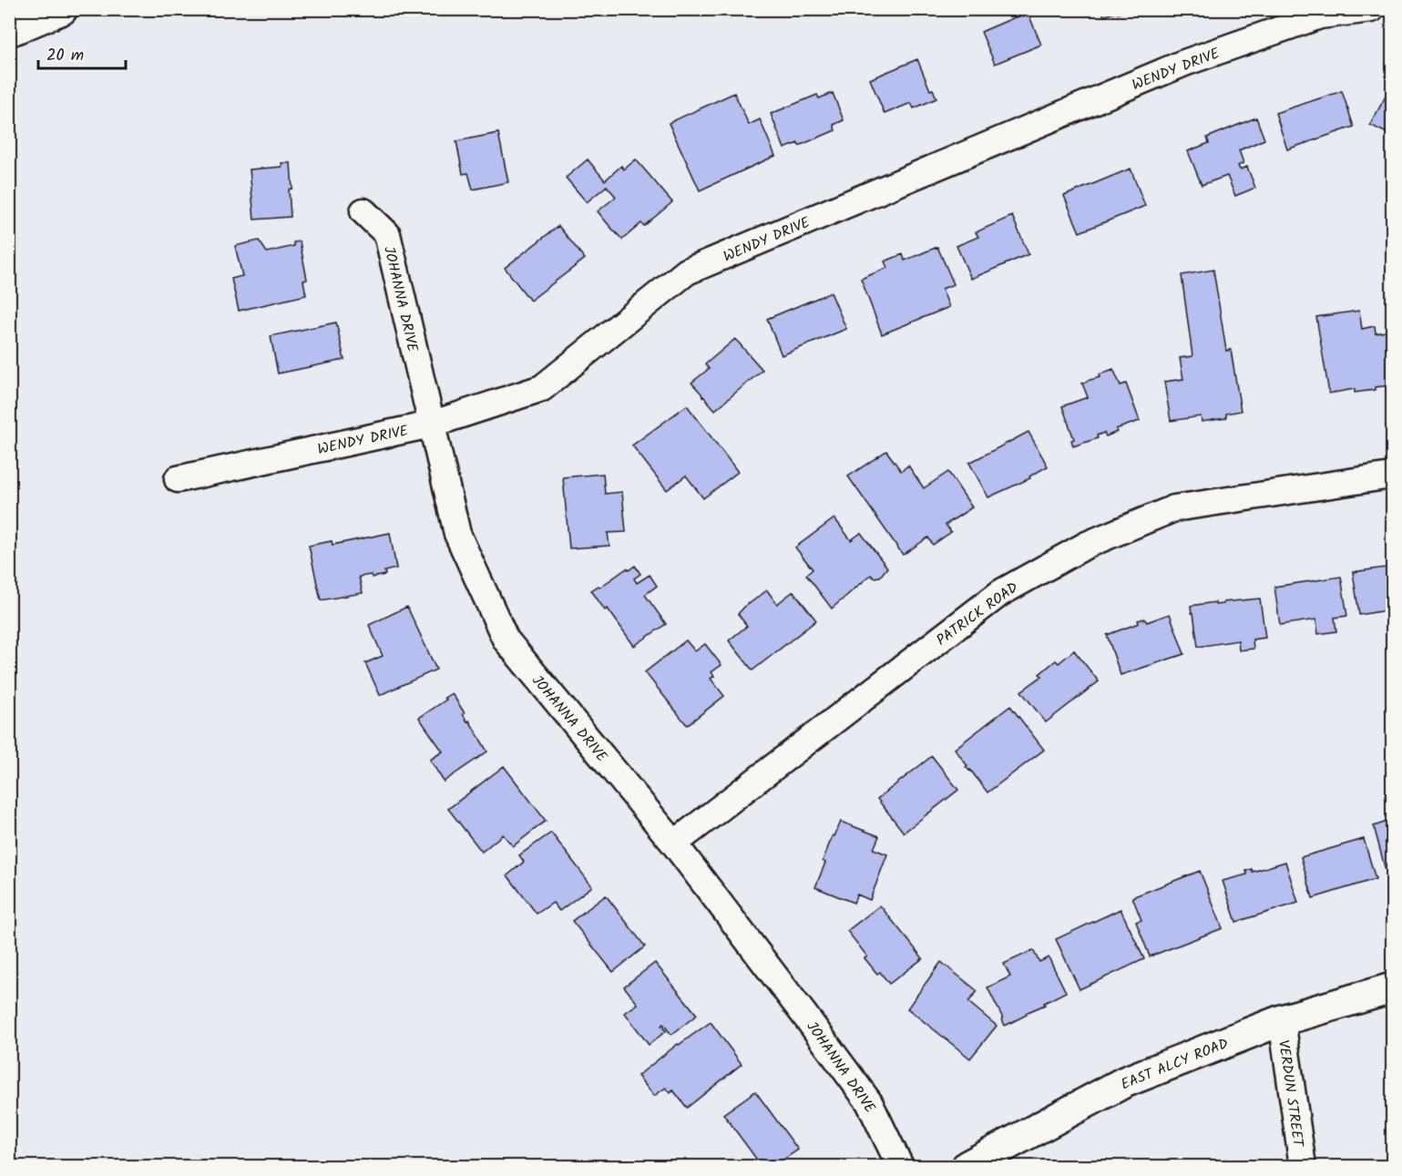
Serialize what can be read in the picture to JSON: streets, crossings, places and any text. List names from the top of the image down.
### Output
{
  "streets": {
    "main road": ["EAST ALCY ROAD"],
    "street": [
      "WENDY DRIVE",
      "JOHANNA DRIVE",
      "PATRICK ROAD",
      "VERDUN STREET"
    ]
  },
  "crossings": [
    ["WENDY DRIVE", "JOHANNA DRIVE"],
    ["JOHANNA DRIVE", "PATRICK ROAD"],
    ["EAST ALCY ROAD", "VERDUN STREET"]
  ],
  "scale_bar": "20 m"
}
